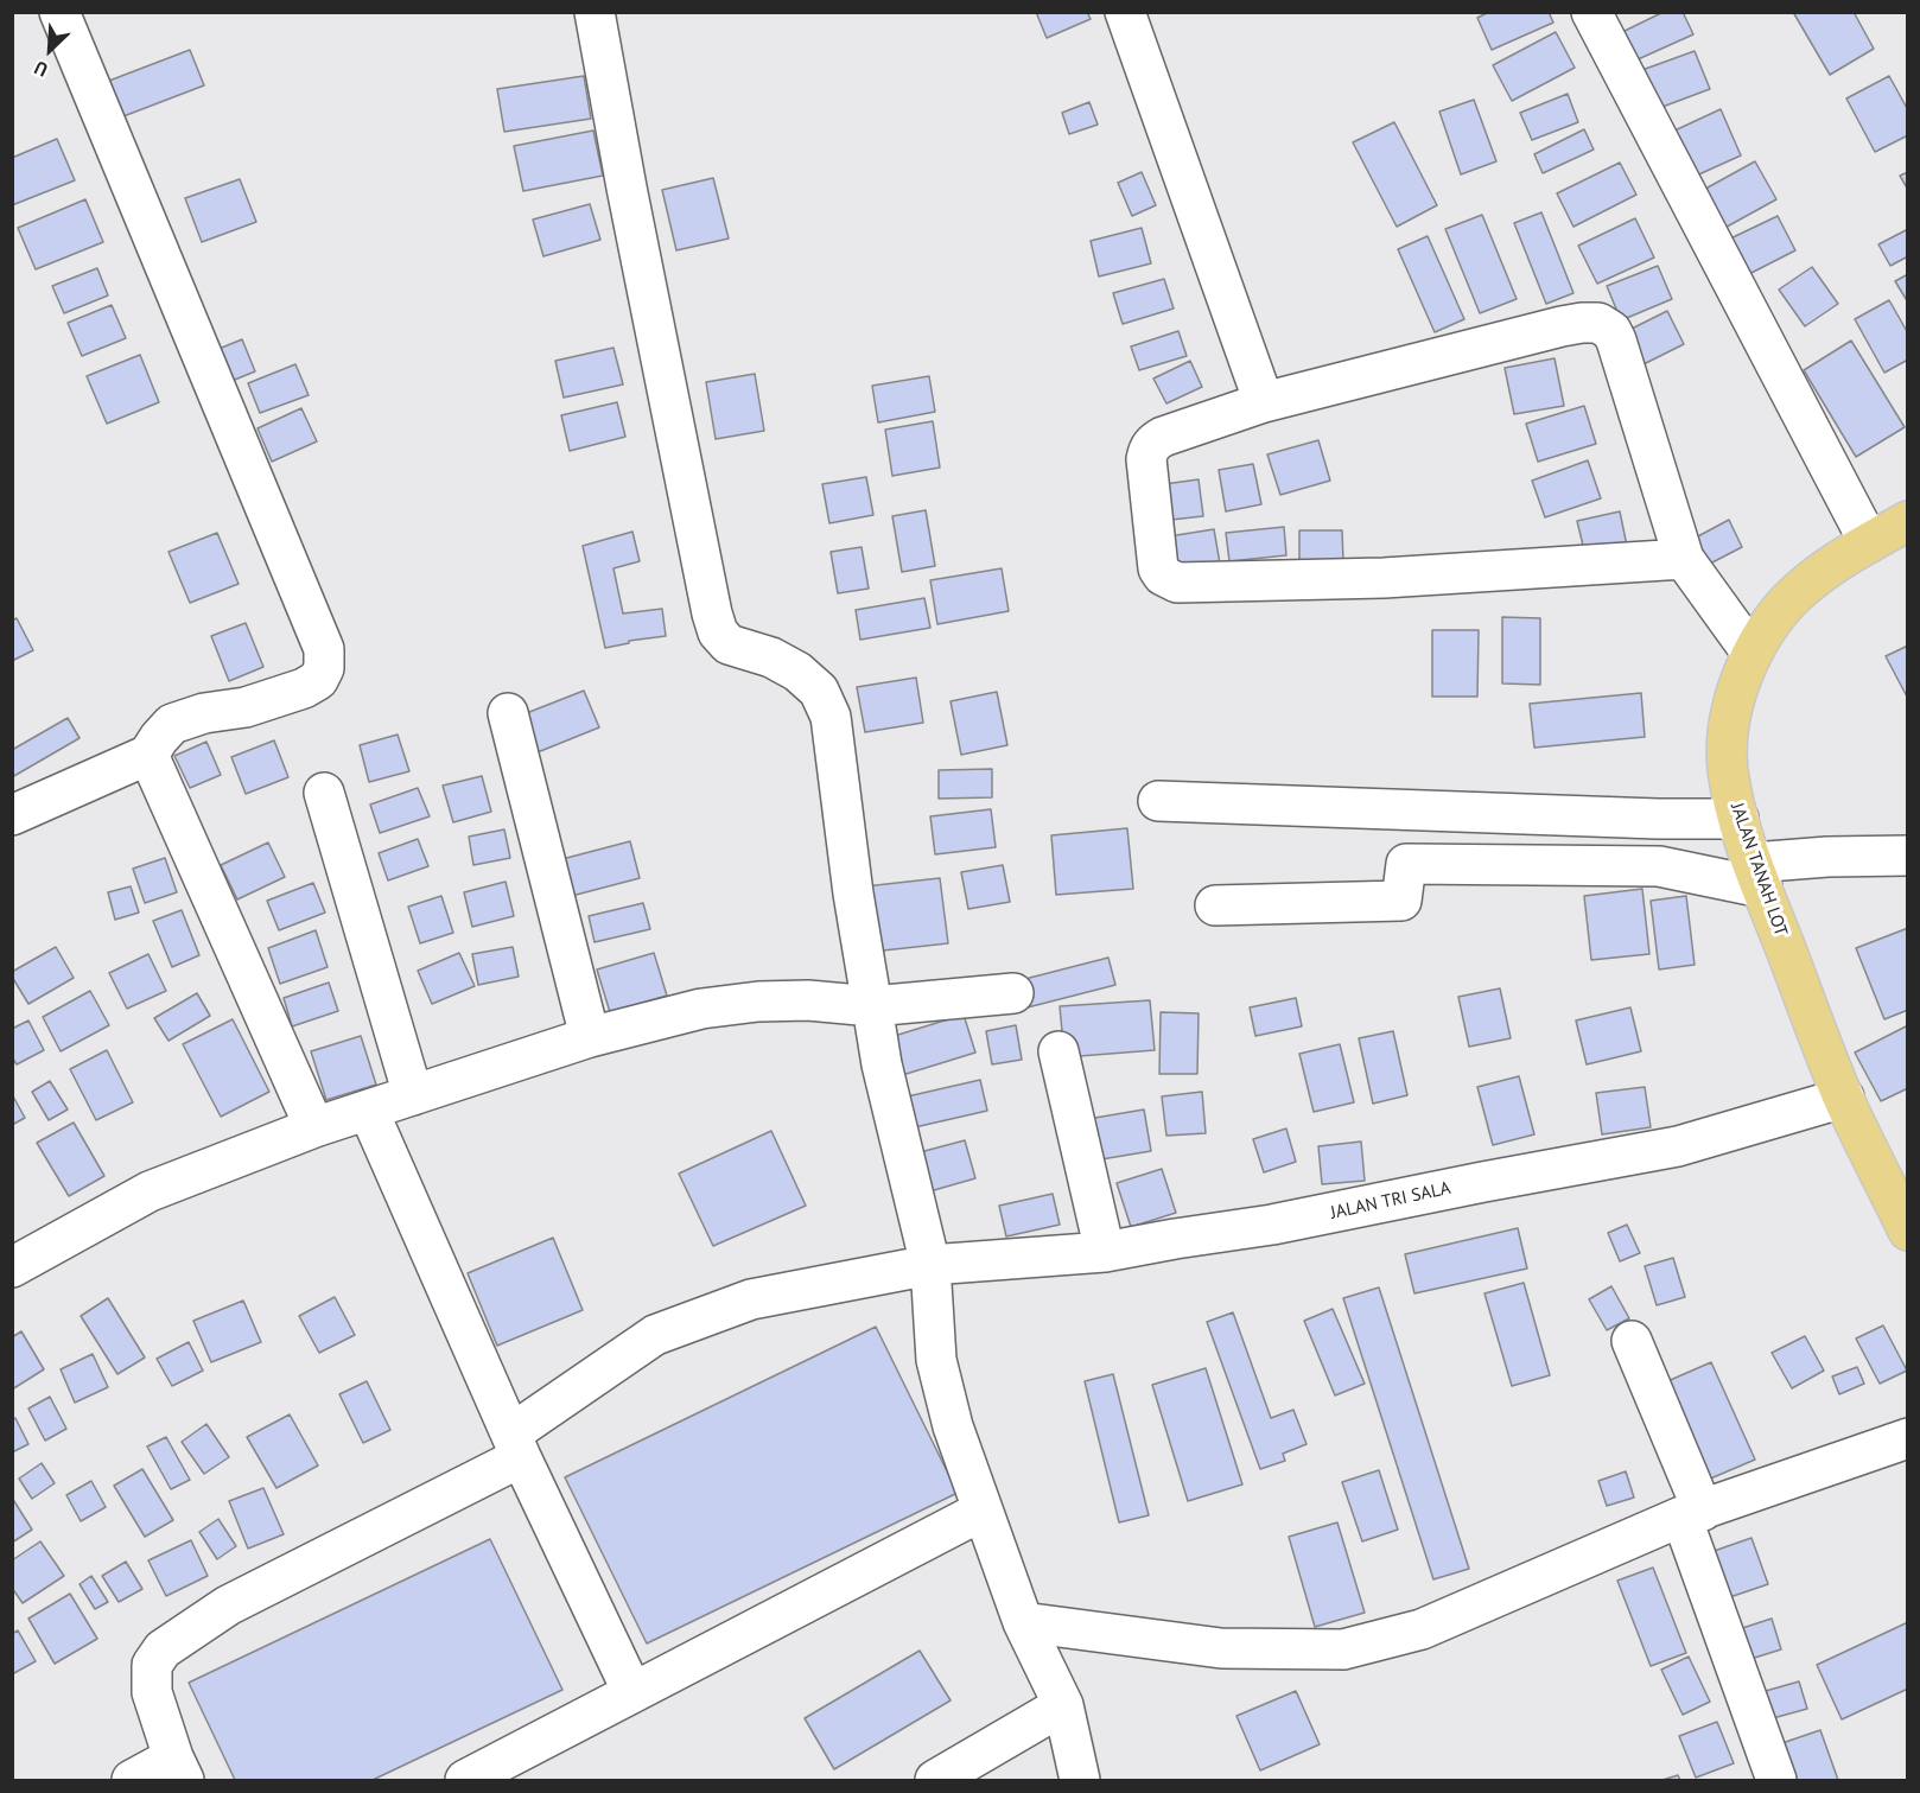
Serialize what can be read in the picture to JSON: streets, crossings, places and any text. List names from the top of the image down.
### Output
{
  "streets": {
    "main road": ["JALAN TANAH LOT"],
    "street": ["JALAN TRI SALA"]
  },
  "crossings": [
    ["JALAN TANAH LOT", "JALAN TRI SALA"]
  ],
  "north": "bottom left"
}
